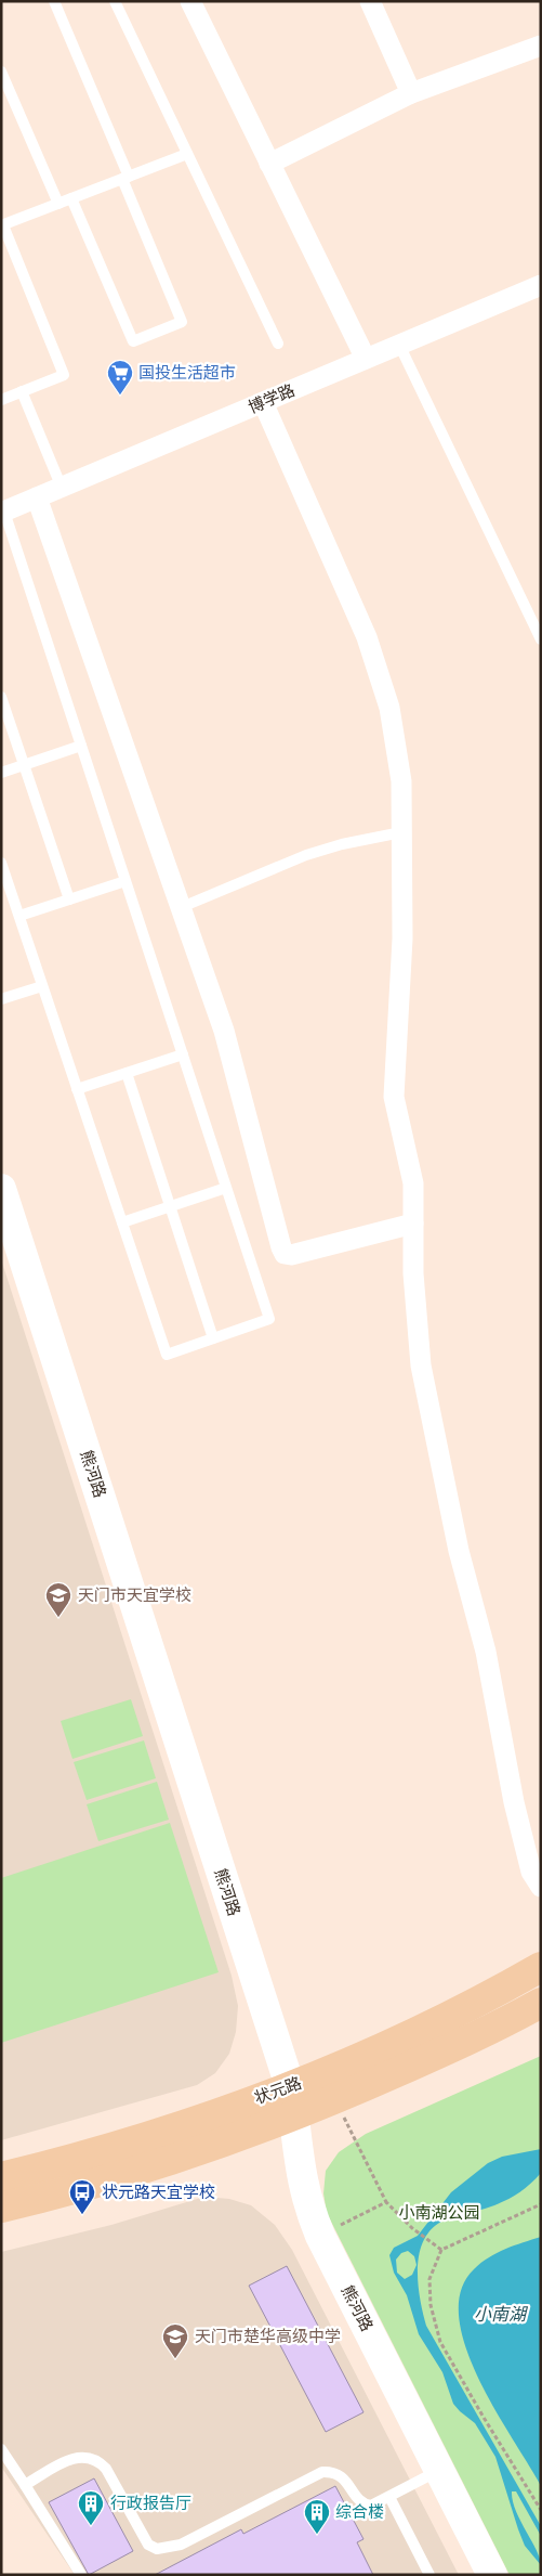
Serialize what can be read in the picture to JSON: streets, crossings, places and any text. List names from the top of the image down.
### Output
{
  "streets": {
    "main road": ["状元路"],
    "street": ["博学路", "熊河路"]
  },
  "crossings": [
    ["熊河路", "状元路"]
  ],
  "water": ["小南湖"],
  "parks": ["小南湖公园"],
  "places": {
    "supermarket": ["国投生活超市"],
    "school or university": ["天门市天宜学校", "天门市楚华高级中学"],
    "bus stop": ["状元路天宜学校"],
    "building": ["行政报告厅", "综合楼"]
  }
}
